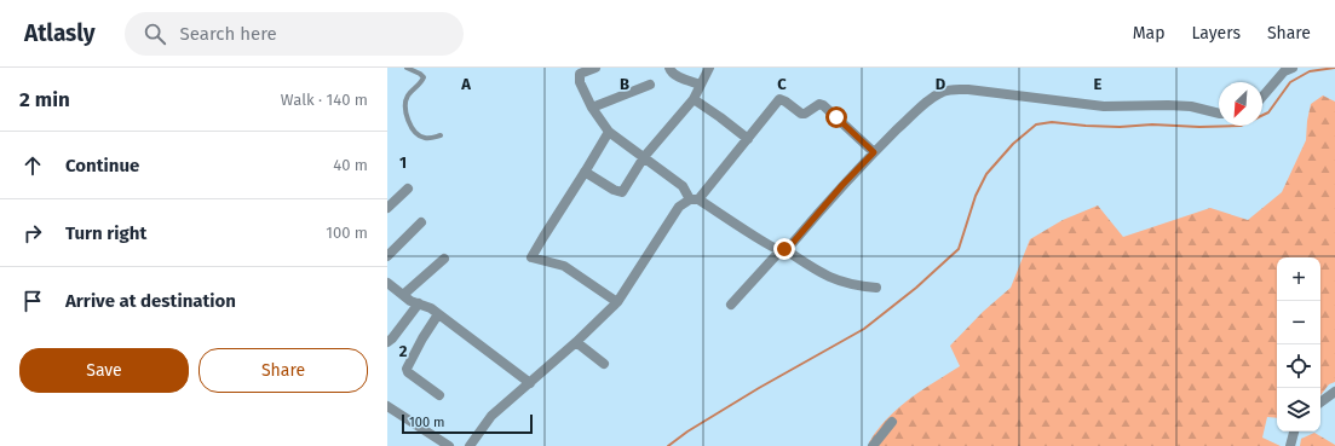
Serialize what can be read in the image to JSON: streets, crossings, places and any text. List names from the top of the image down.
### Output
{
  "scale_bar": "100 m",
  "north": "bottom left",
  "page": {
    "header": "Atlasly",
    "search": "Search here",
    "nav": ["Map", "Layers", "Share"],
    "heading": ["2 min", "Walk · 140 m"],
    "list": [
      ["Continue", "40 m"],
      ["Turn right", "100 m"],
      "Arrive at destination"
    ],
    "map_buttons": ["+", "−"],
    "buttons": ["Save", "Share"],
    "scale": "100 m"
  },
  "grid": {
    "columns": [
      "A",
      "B",
      "C",
      "D",
      "E"
    ],
    "rows": ["1", "2"]
  }
}
